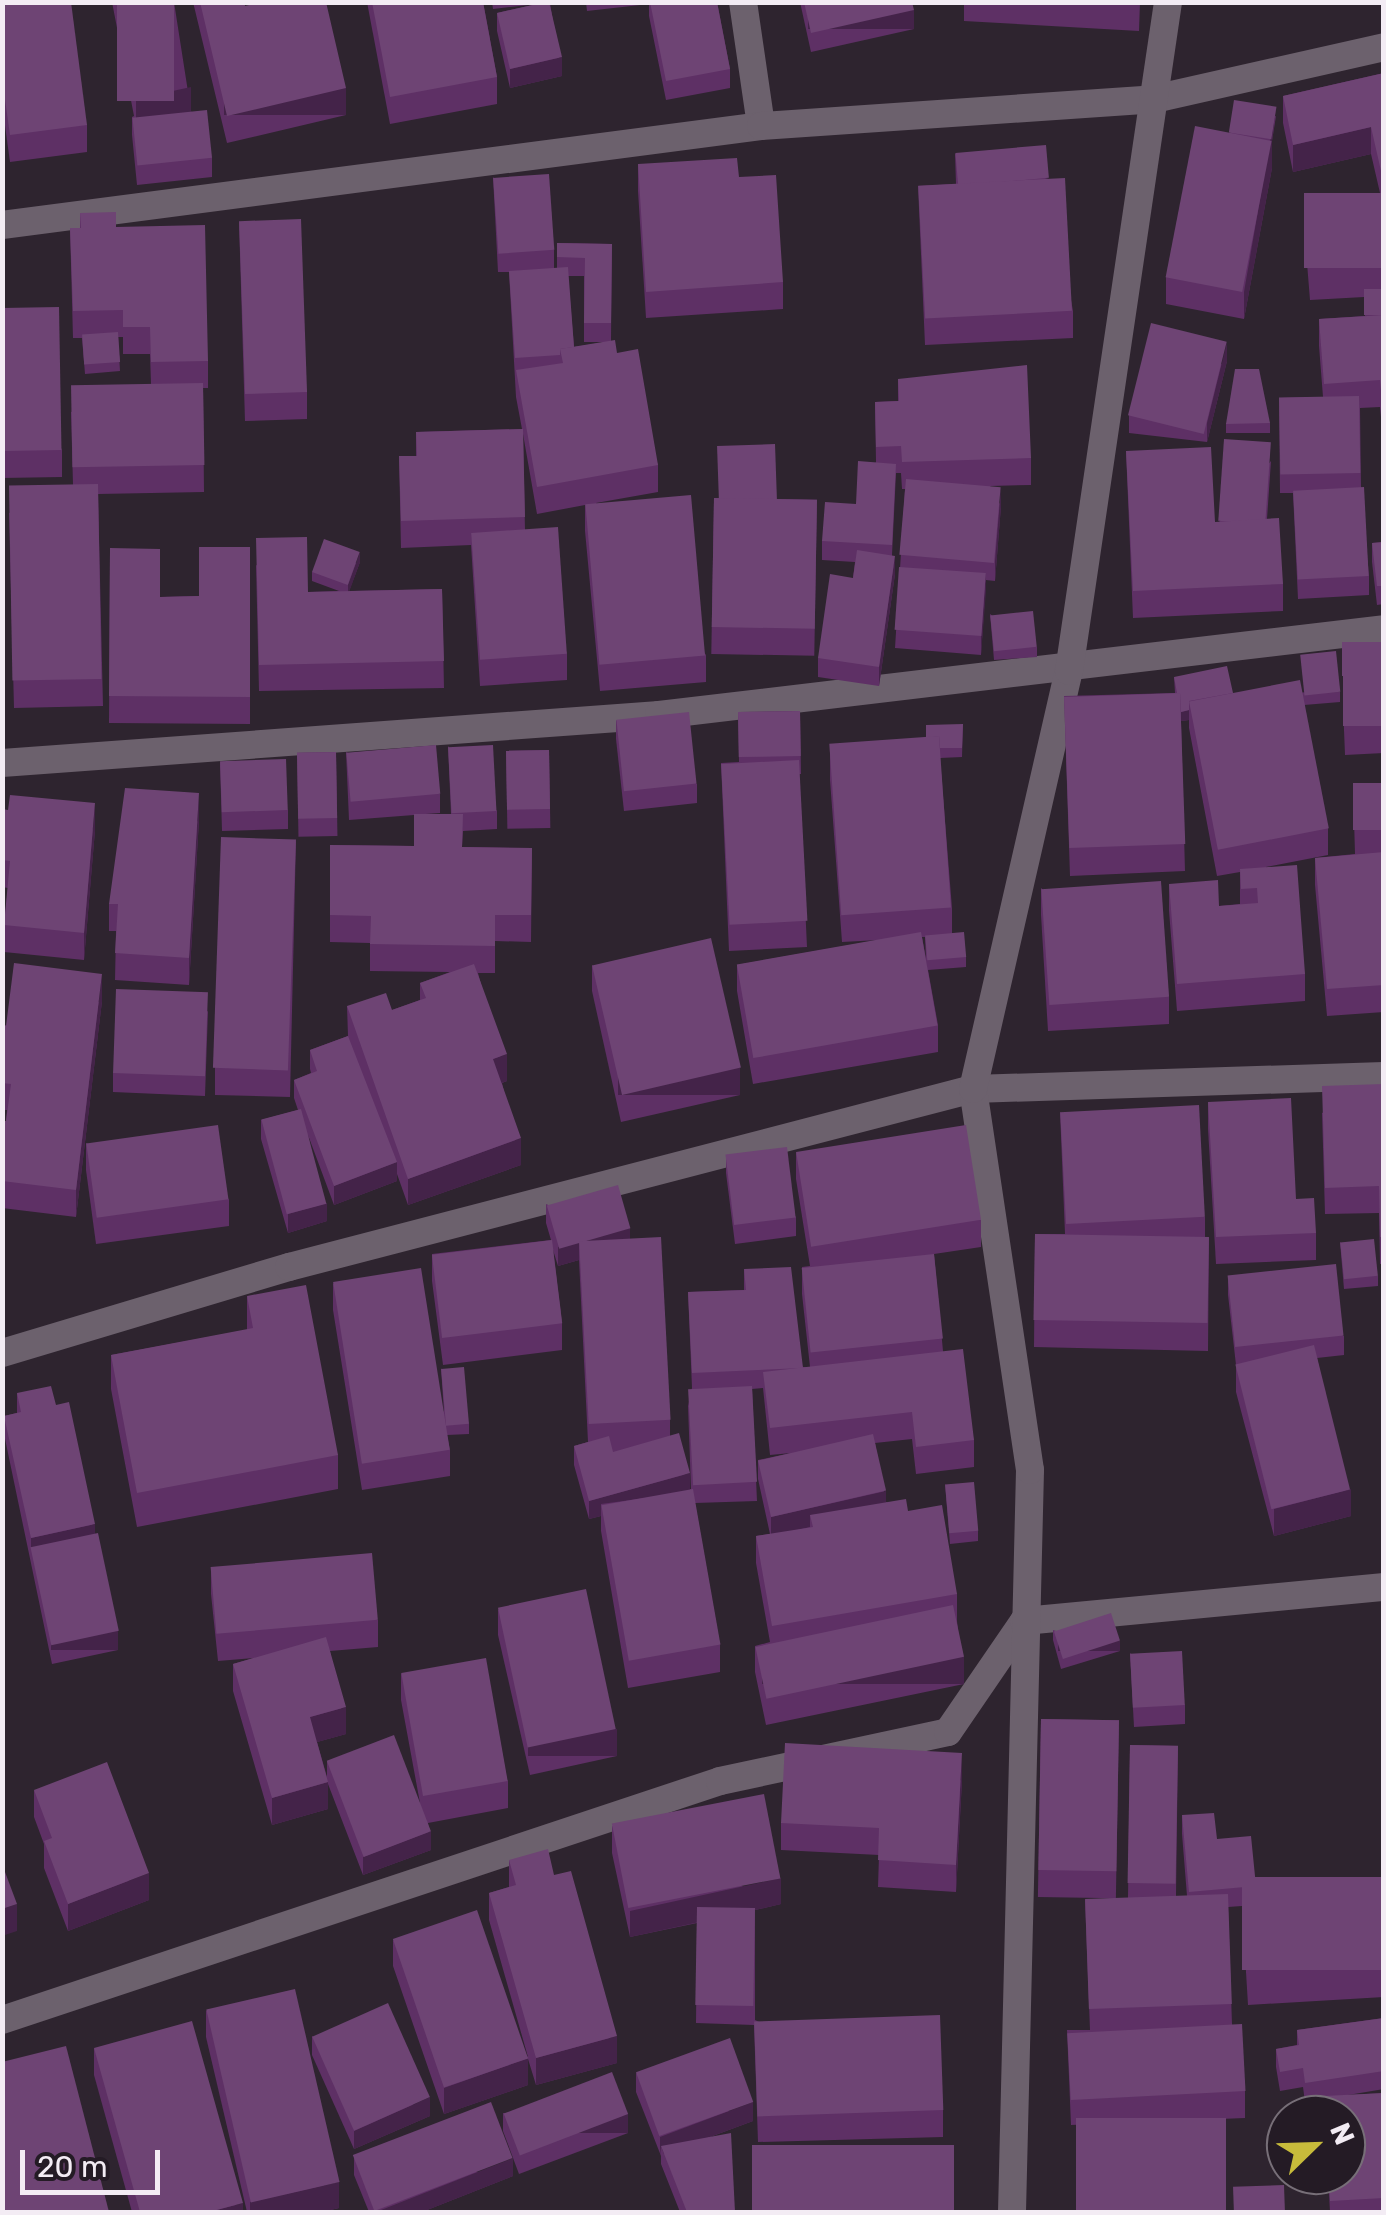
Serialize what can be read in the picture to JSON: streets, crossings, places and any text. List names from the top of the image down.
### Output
{
  "scale_bar": "20 m",
  "north": "top right"
}
